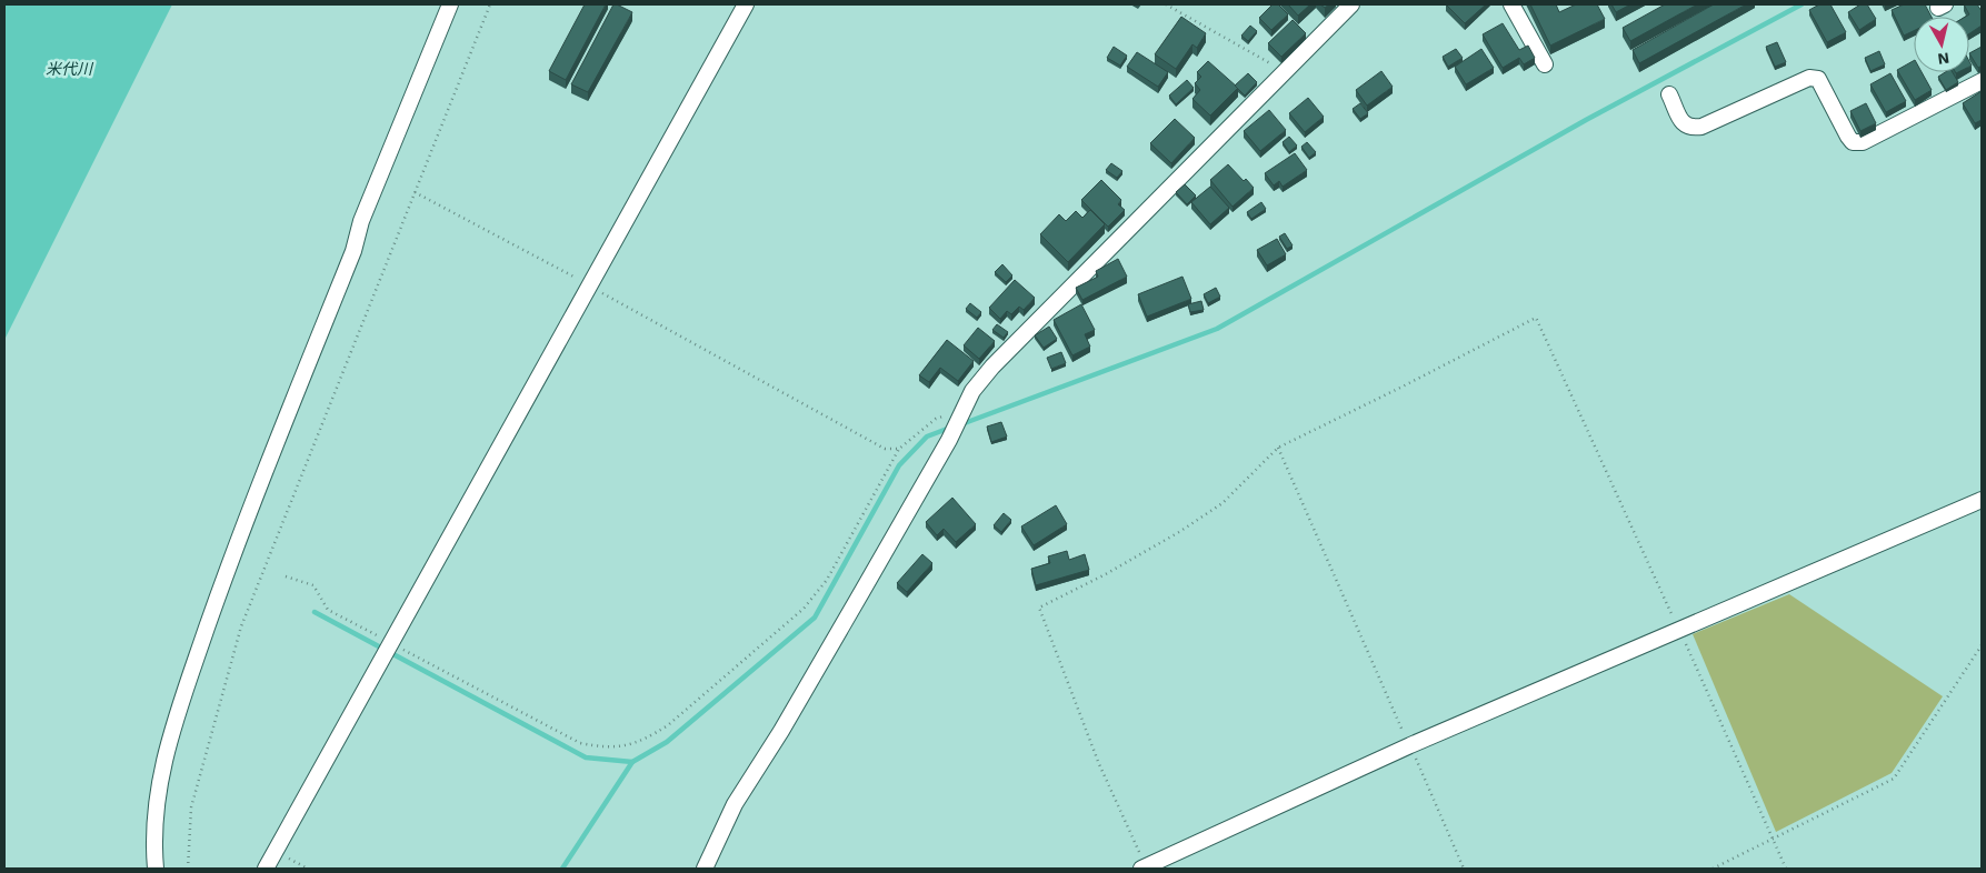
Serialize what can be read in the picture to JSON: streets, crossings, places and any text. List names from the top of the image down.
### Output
{
  "water": ["米代川"],
  "north": "bottom"
}
